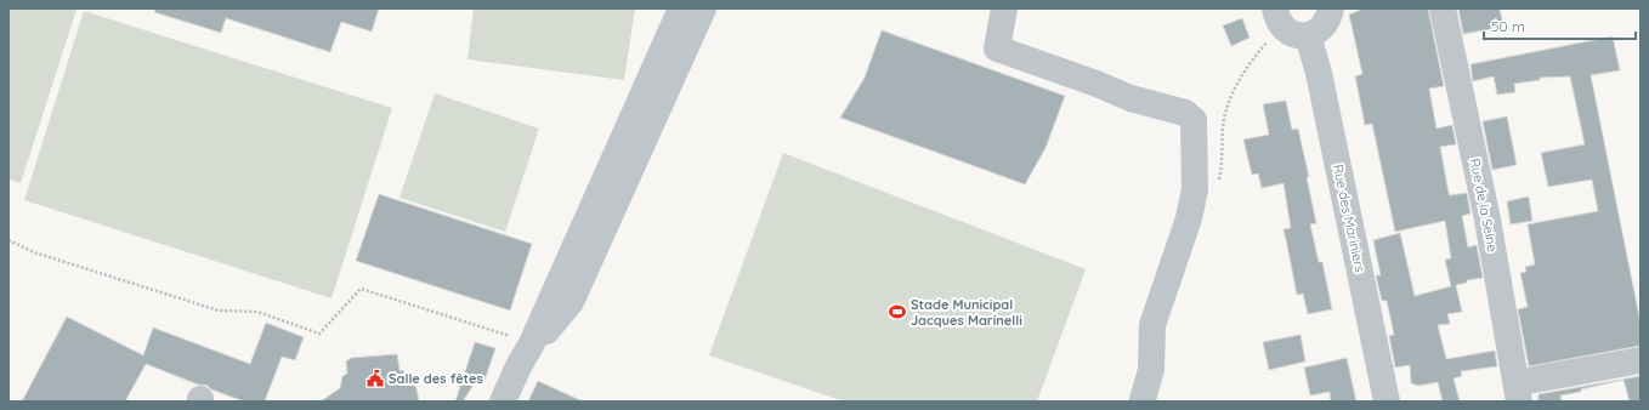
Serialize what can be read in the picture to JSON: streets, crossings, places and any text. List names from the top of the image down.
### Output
{
  "streets": {
    "street": ["Rue de la Seine", "Rue des Mariniers"]
  },
  "places": {
    "sports": ["Stade Municipal Jacques Marinelli"],
    "public building": ["Salle des fêtes"]
  },
  "scale_bar": "50 m"
}
